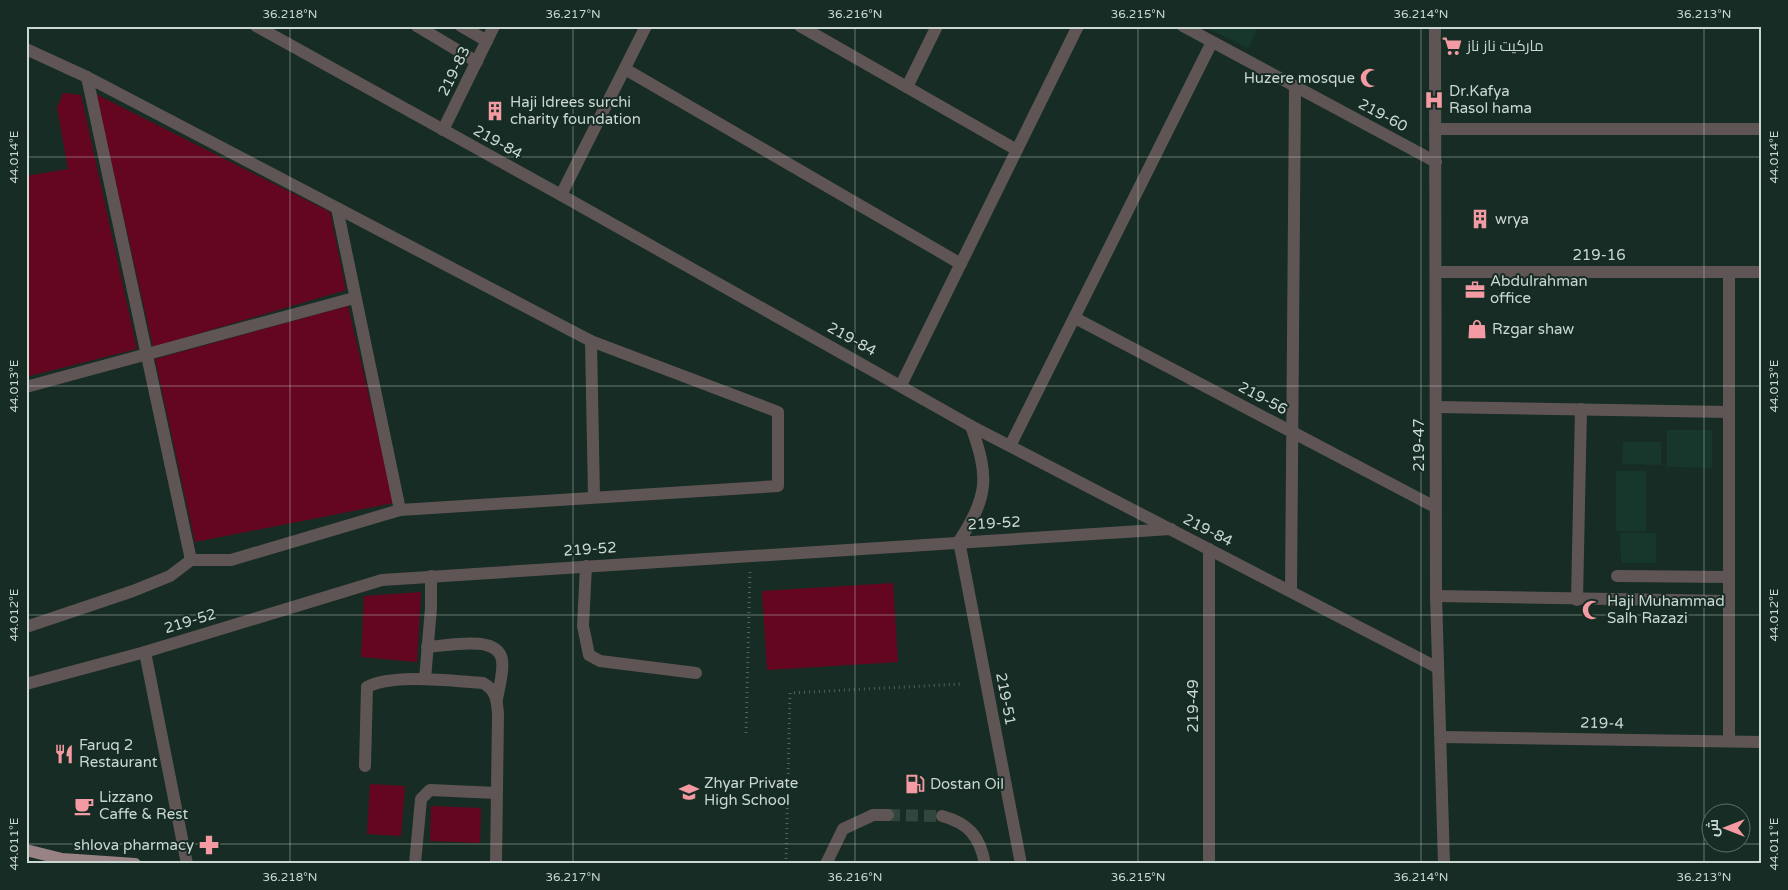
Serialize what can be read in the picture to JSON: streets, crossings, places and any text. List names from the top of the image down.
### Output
{
  "streets": {
    "street": [
      "219-83",
      "219-60",
      "219-84",
      "219-16",
      "219-56",
      "219-47",
      "219-52",
      "219-51",
      "219-49",
      "219-4"
    ]
  },
  "crossings": [
    ["219-83", "219-84"],
    ["219-60", "219-47"],
    ["219-84", "219-47"],
    ["219-84", "219-52"],
    ["219-84", "219-49"],
    ["219-16", "219-47"],
    ["219-56", "219-47"],
    ["219-47", "219-4"],
    ["219-52", "219-51"]
  ],
  "places": {
    "supermarket": ["ماركيت ناز ناز"],
    "mosque": ["Huzere mosque", "Haji Muhammad Salh Razazi"],
    "hospital": ["Dr.Kafya Rasol hama"],
    "building": ["Haji Idrees surchi charity foundation", "wrya"],
    "office": ["Abdulrahman office"],
    "shop": ["Rzgar shaw"],
    "restaurant": ["Faruq 2 Restaurant"],
    "fuel station": ["Dostan Oil"],
    "school or university": ["Zhyar Private High School"],
    "cafe": ["Lizzano Caffe & Rest"],
    "pharmacy": ["shlova pharmacy"]
  },
  "north": "left",
  "coordinates": [
    "36.218°N",
    "36.217°N",
    "36.216°N",
    "36.215°N",
    "36.214°N",
    "36.213°N",
    "44.014°E",
    "44.013°E",
    "44.012°E",
    "44.011°E"
  ]
}
